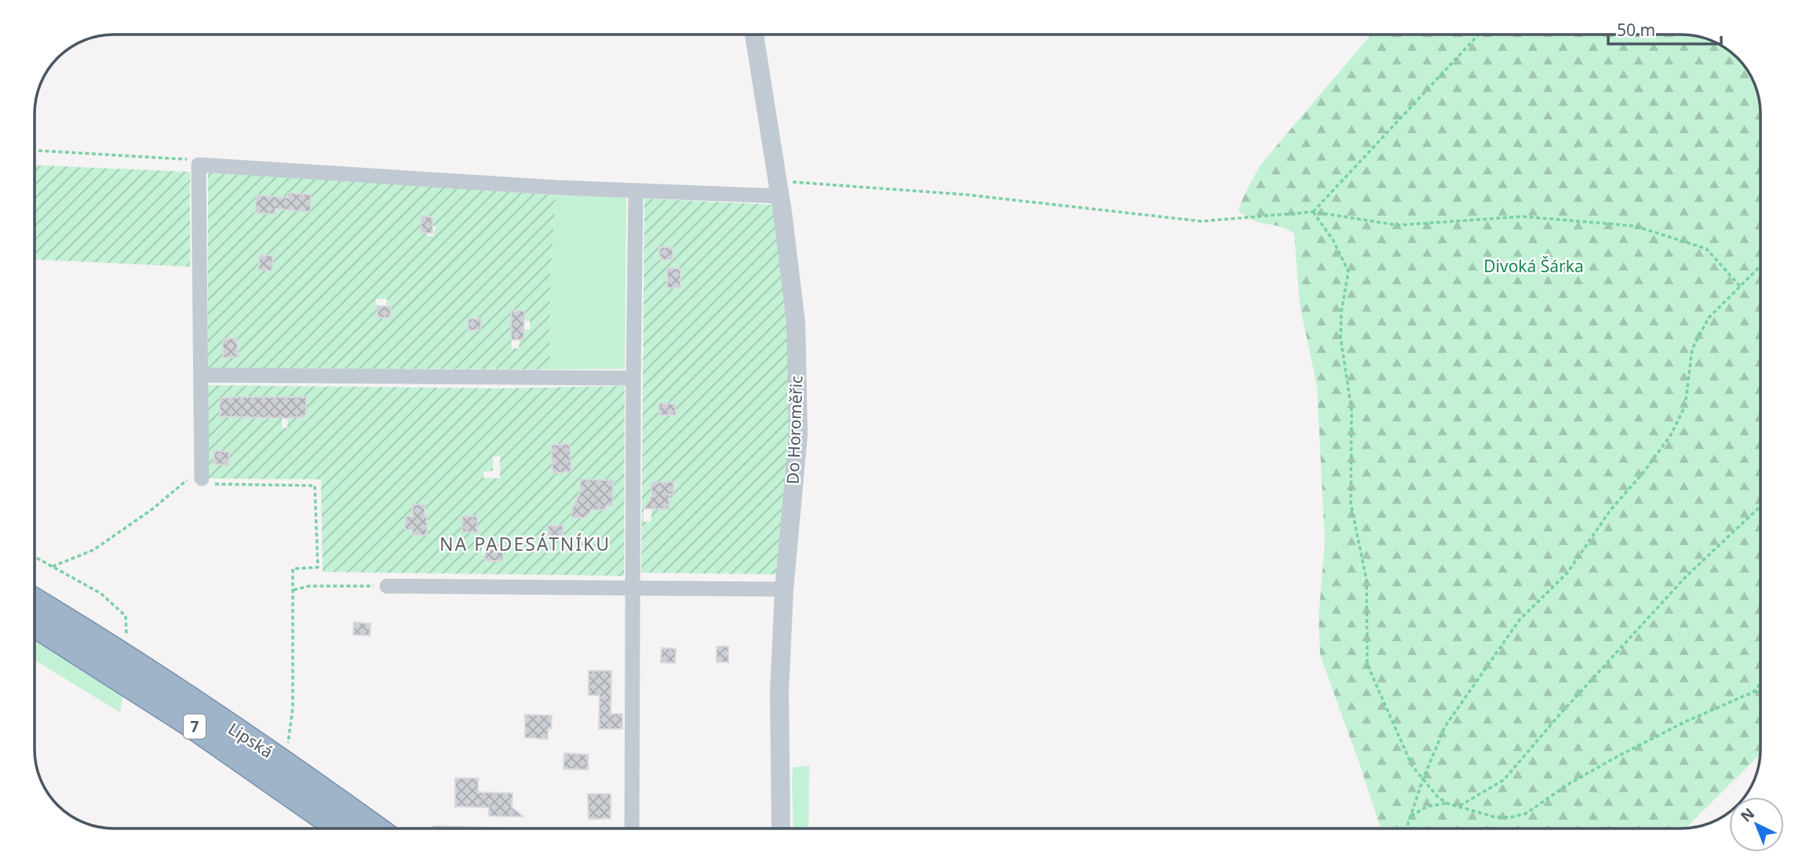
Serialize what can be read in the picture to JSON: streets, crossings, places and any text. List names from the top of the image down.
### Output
{
  "streets": {
    "highway": ["7", "Lipská"],
    "street": ["Do Horoměřic"]
  },
  "districts": ["NA PADESÁTNÍKU"],
  "parks": ["Divoká Šárka"],
  "scale_bar": "50 m",
  "north": "top left"
}
